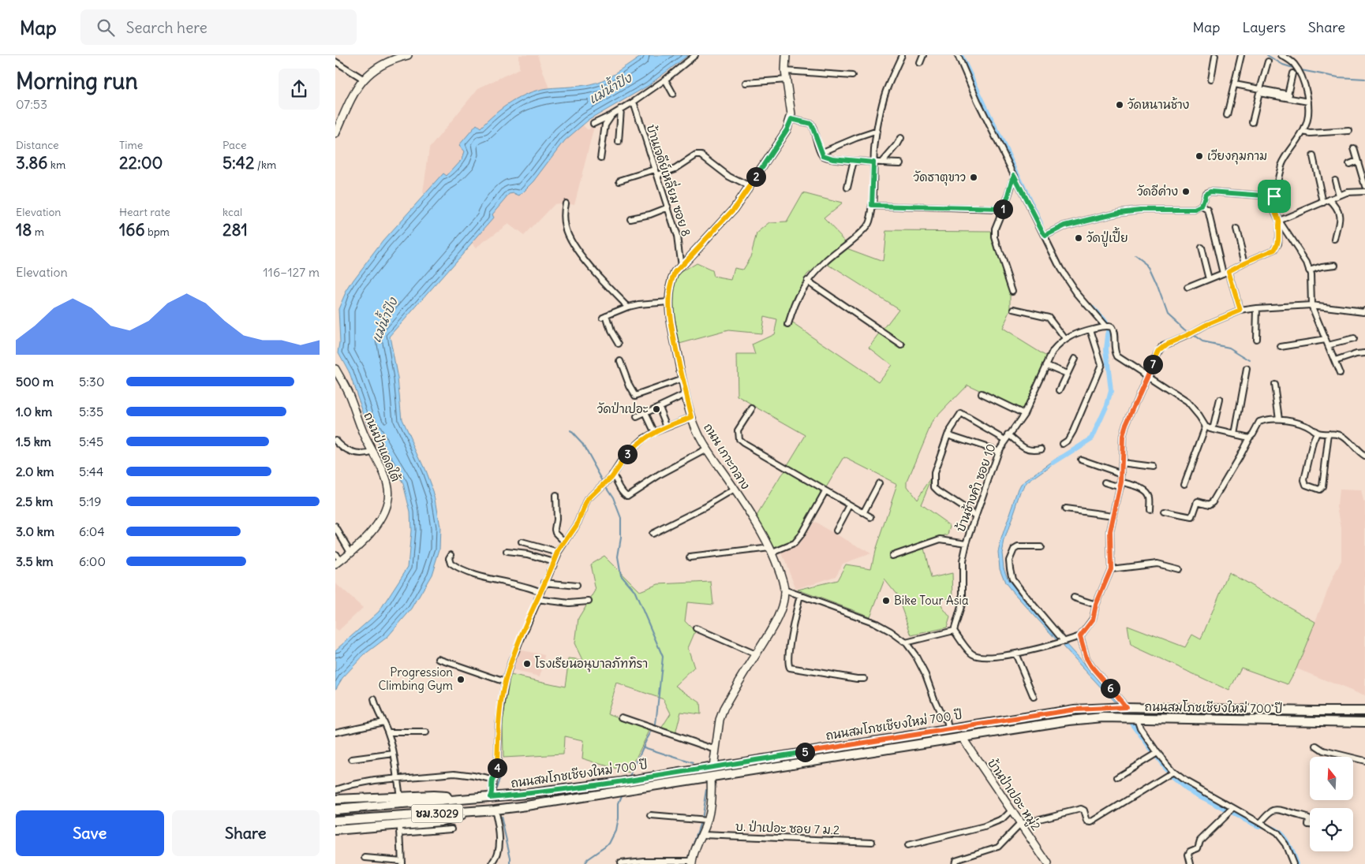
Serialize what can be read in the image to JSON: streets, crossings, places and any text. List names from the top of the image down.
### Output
{
  "streets": {
    "main road": ["ถนนสมโภชเชียงใหม่ 700 ปี", "ชม.3029"],
    "street": [
      "บ้านเจดีย์เหลี่ยม ซอย 8",
      "ถนนป่าแดดใต้",
      "ถนน เกาะกลาง",
      "บ้านช้างคำ ซอย 10",
      "บ้านป่าเปอะ หมู่2",
      "บ. ป่าเปอะ ซอย 7 ม.2"
    ]
  },
  "crossings": [
    ["บ้านเจดีย์เหลี่ยม ซอย 8", "ถนน เกาะกลาง"],
    ["ถนน เกาะกลาง", "ถนนสมโภชเชียงใหม่ 700 ปี"],
    ["ถนนสมโภชเชียงใหม่ 700 ปี", "บ้านป่าเปอะ หมู่2"],
    ["ถนนสมโภชเชียงใหม่ 700 ปี", "ชม.3029"]
  ],
  "water": ["แม่น้ำปิง"],
  "places": [
    "วัดหนานช้าง",
    "เวียงกุมกาม",
    "วัดธาตุขาว",
    "วัดอีค่าง",
    "วัดปู่เปี้ย",
    "วัดป่าเปอะ",
    "Bike Tour Asia",
    "โรงเรียนอนุบาลภัททิรา",
    "Progression Climbing Gym"
  ],
  "north": "top",
  "page": {
    "header": "Map",
    "search": "Search here",
    "nav": ["Map", "Layers", "Share"],
    "heading": ["Morning run", "07:53"],
    "stats": [
      ["Distance", "3.86 km"],
      ["Time", "22:00"],
      ["Pace", "5:42 /km"],
      ["Elevation", "18 m"],
      ["Heart rate", "166 bpm"],
      ["kcal", "281"]
    ],
    "pins": [
      "2",
      "1",
      "7",
      "3",
      "6",
      "5",
      "4"
    ],
    "chart": ["Elevation", "116–127 m"],
    "list": [
      {
        "name": "500 m",
        "note": "5:30"
      },
      {
        "name": "1.0 km",
        "note": "5:35"
      },
      {
        "name": "1.5 km",
        "note": "5:45"
      },
      {
        "name": "2.0 km",
        "note": "5:44"
      },
      {
        "name": "2.5 km",
        "note": "5:19"
      },
      {
        "name": "3.0 km",
        "note": "6:04"
      },
      {
        "name": "3.5 km",
        "note": "6:00"
      }
    ],
    "buttons": ["Save", "Share"]
  }
}
